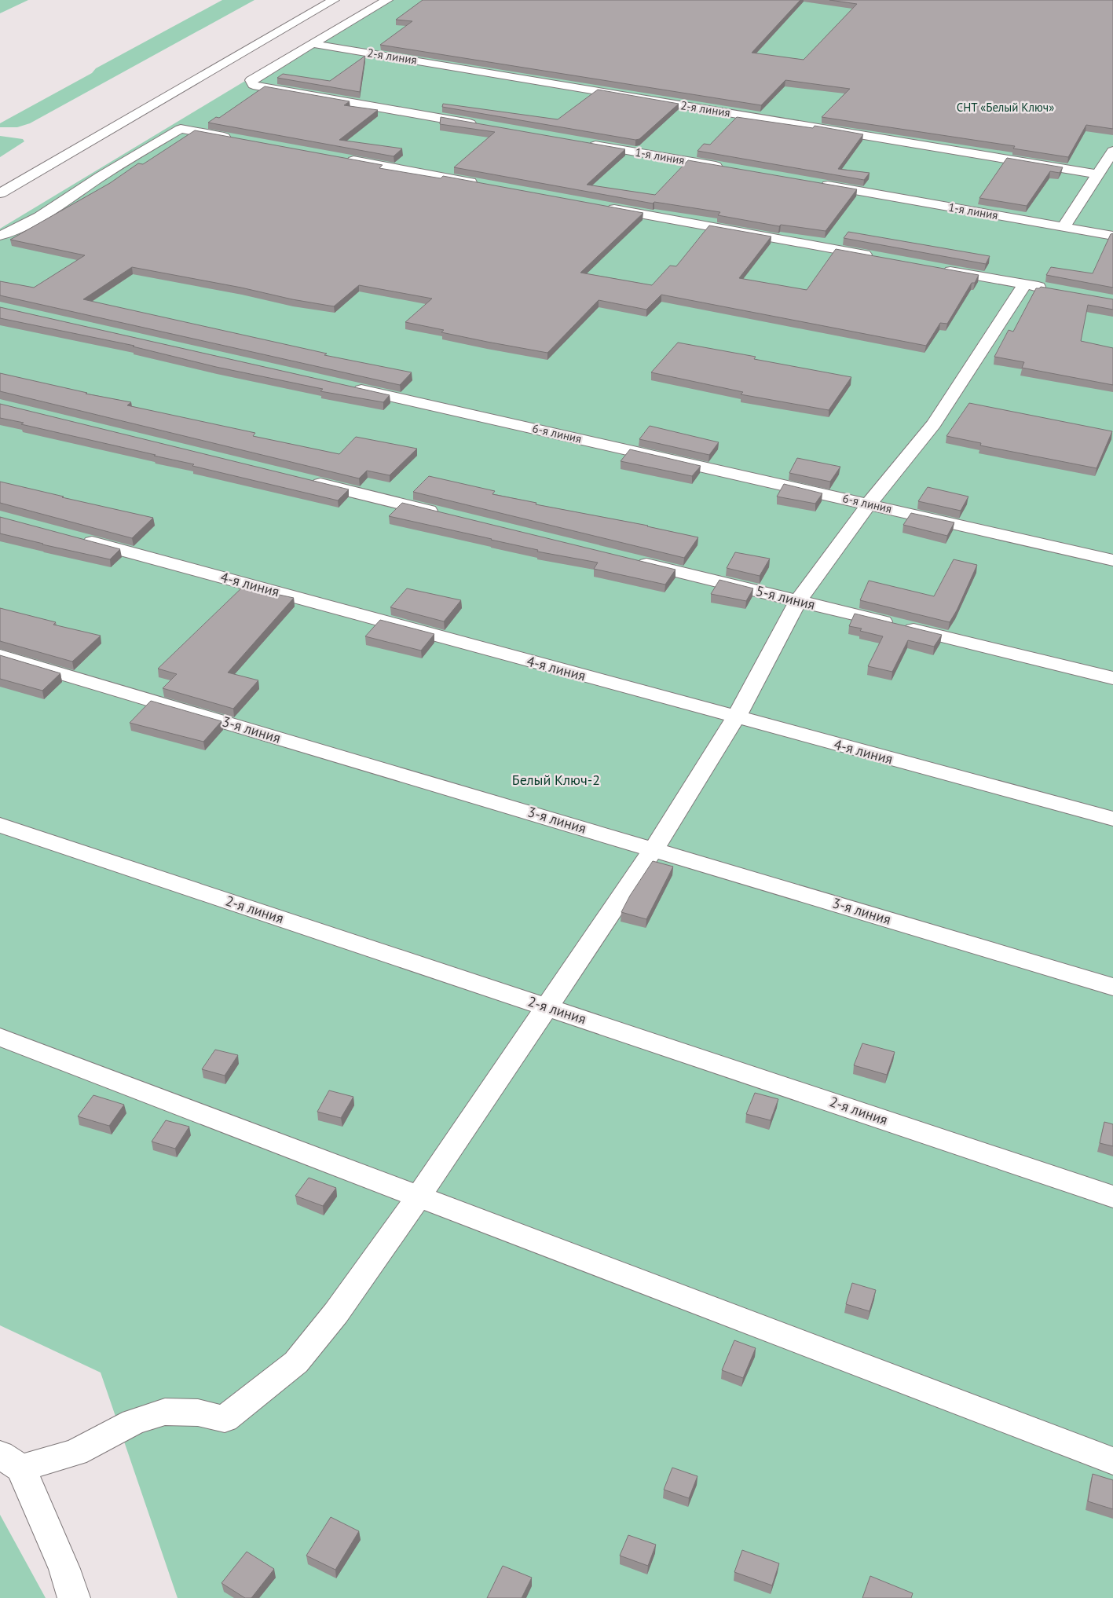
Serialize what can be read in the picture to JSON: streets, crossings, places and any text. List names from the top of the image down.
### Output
{
  "streets": {
    "street": [
      "2-я линия",
      "1-я линия",
      "6-я линия",
      "4-я линия",
      "5-я линия",
      "3-я линия"
    ]
  },
  "parks": ["СНТ «Белый Ключ»", "Белый Ключ-2"]
}
